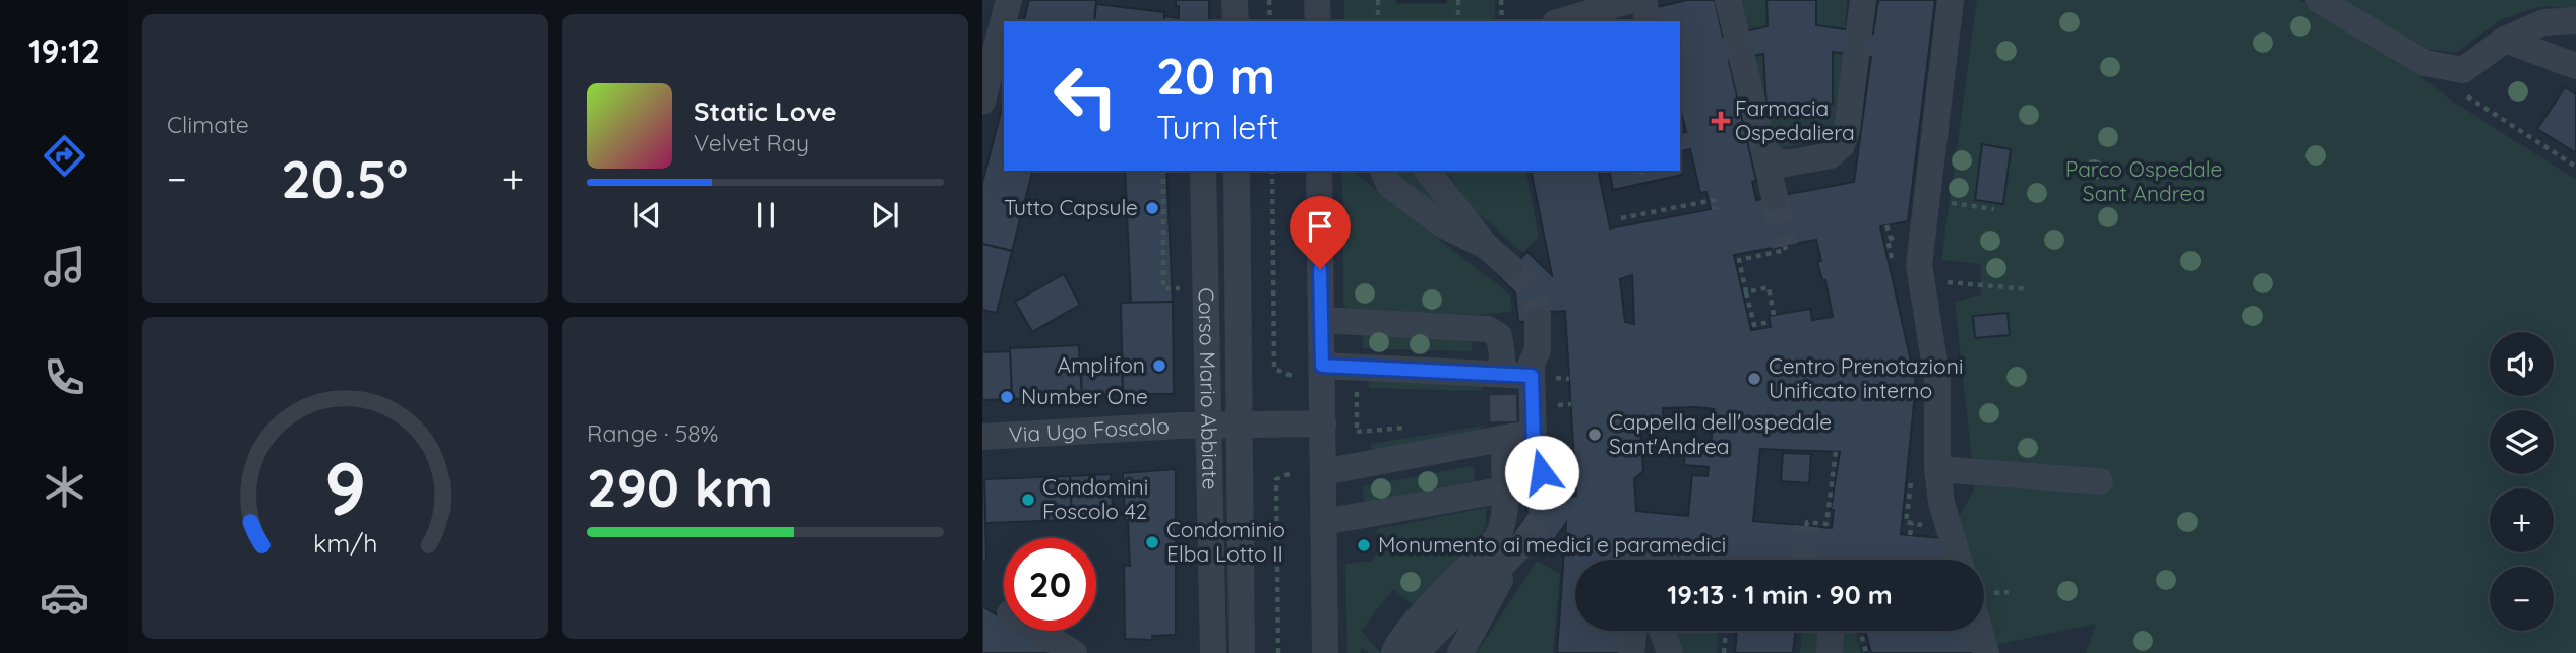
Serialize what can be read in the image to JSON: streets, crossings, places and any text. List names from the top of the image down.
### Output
{
  "streets": {
    "street": ["Corso Mario Abbiate", "Via Ugo Foscolo"]
  },
  "crossings": [
    ["Corso Mario Abbiate", "Via Ugo Foscolo"]
  ],
  "parks": ["Parco Ospedale Sant Andrea"],
  "places": {
    "health": ["Farmacia Ospedaliera"],
    "other": [
      "Tutto Capsule",
      "Amplifon",
      "Centro Prenotazioni Unificato interno",
      "Number One",
      "Cappella dell'ospedale Sant'Andrea",
      "Condomini Foscolo 42",
      "Condominio Elba Lotto II",
      "Monumento ai medici e paramedici"
    ]
  },
  "page": {
    "tabs": "19:12",
    "tile": [
      "Climate",
      ["Range · 58%", "290 km"]
    ],
    "turn": ["20 m", "Turn left"],
    "song": ["Static Love", "Velvet Ray"],
    "heat": ["−", "20.5°", "+"],
    "map_buttons": ["+", "−"],
    "limit": "20",
    "trip": "19:13 · 1 min · 90 m",
    "gauge": ["9", "km/h"]
  }
}
